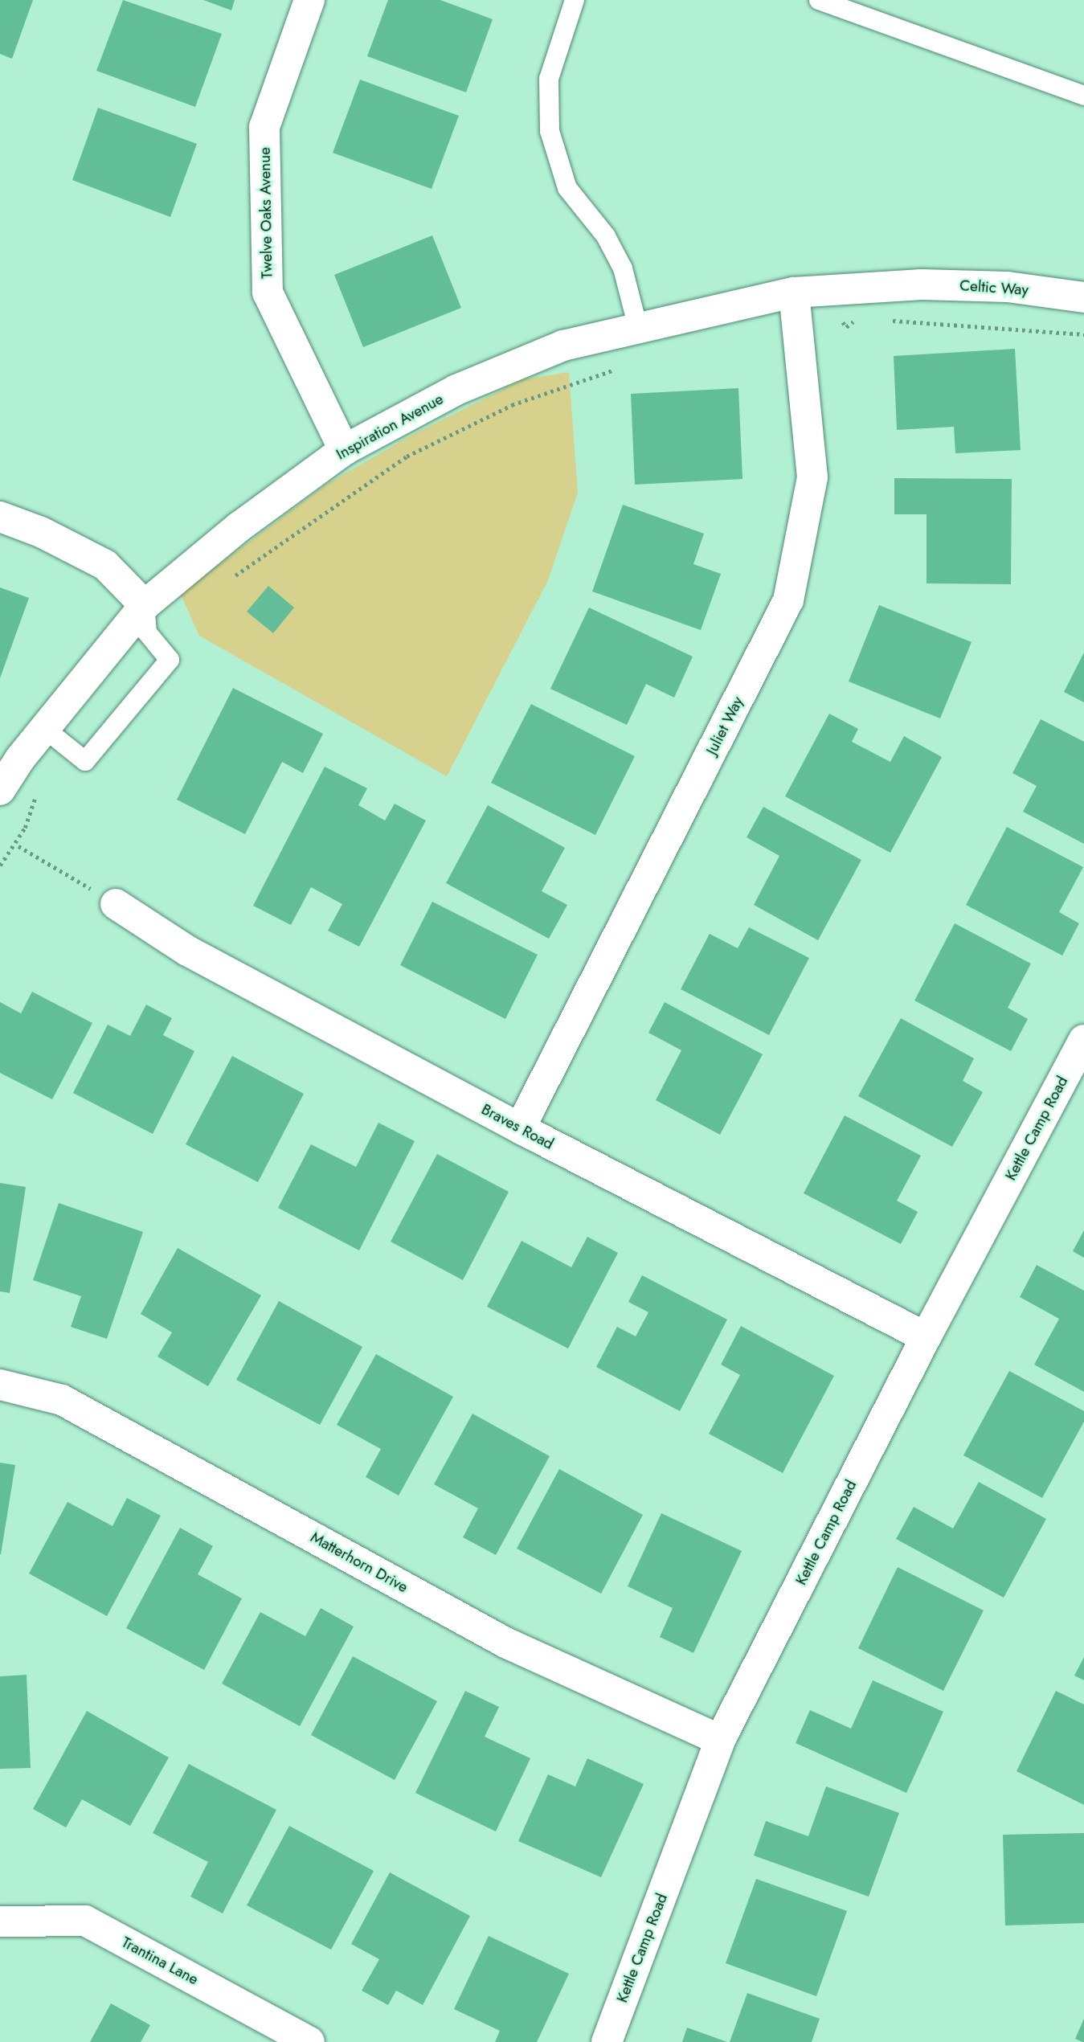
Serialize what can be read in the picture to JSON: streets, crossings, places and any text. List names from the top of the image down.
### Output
{
  "streets": {
    "street": [
      "Twelve Oaks Avenue",
      "Celtic Way",
      "Inspiration Avenue",
      "Juliet Way",
      "Braves Road",
      "Kettle Camp Road",
      "Matterhorn Drive",
      "Trantina Lane"
    ]
  },
  "crossings": [
    ["Twelve Oaks Avenue", "Inspiration Avenue"],
    ["Celtic Way", "Inspiration Avenue"],
    ["Inspiration Avenue", "Juliet Way"],
    ["Juliet Way", "Braves Road"],
    ["Braves Road", "Kettle Camp Road"],
    ["Kettle Camp Road", "Matterhorn Drive"]
  ]
}
